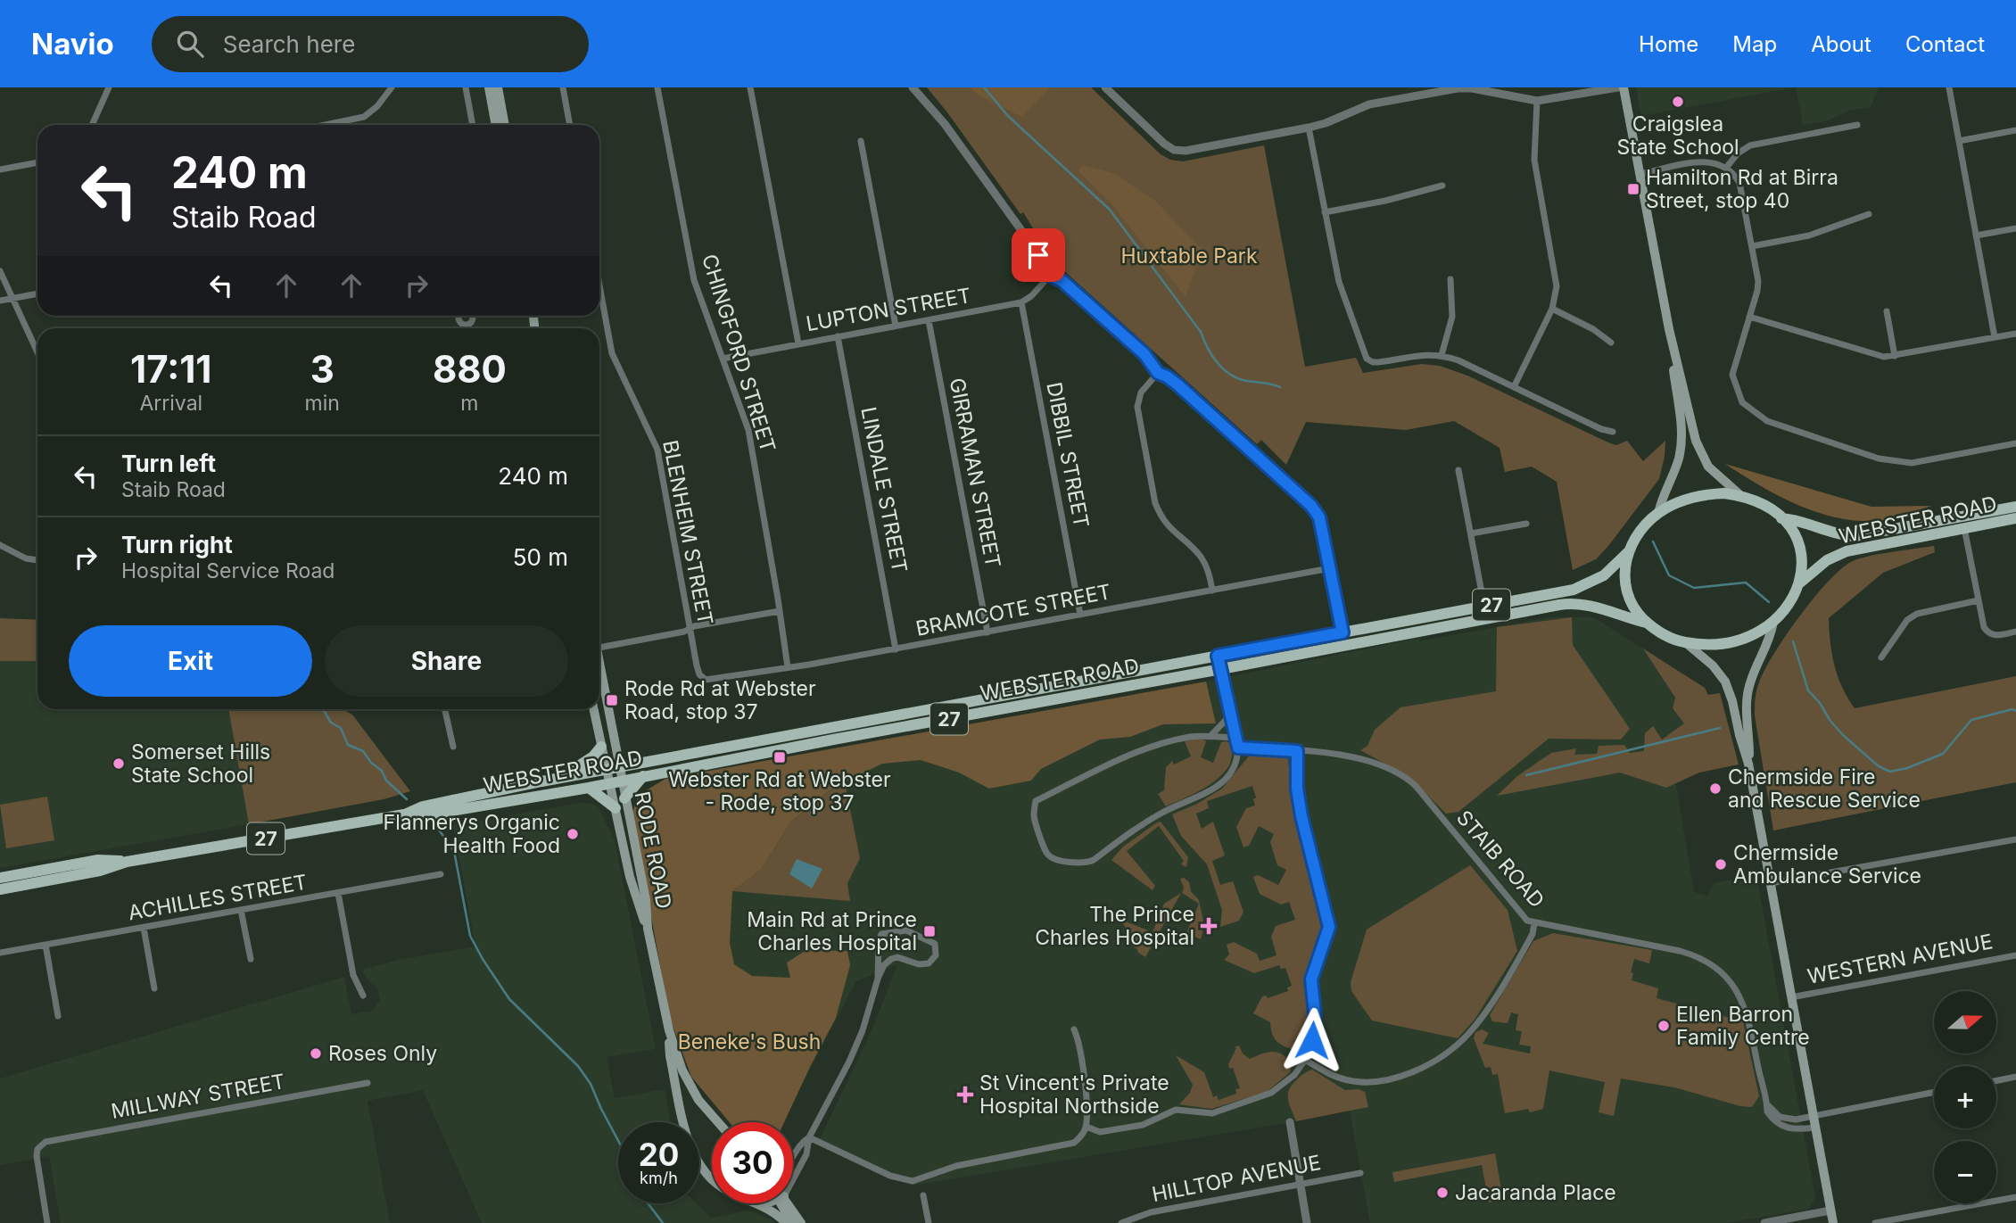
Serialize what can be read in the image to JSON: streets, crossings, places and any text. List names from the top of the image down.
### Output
{
  "streets": {
    "main road": ["WEBSTER ROAD", "27", "RODE ROAD"],
    "street": [
      "LUPTON STREET",
      "CHINGFORD STREET",
      "DIBBIL STREET",
      "GIRRAMAN STREET",
      "LINDALE STREET",
      "BLENHEIM STREET",
      "BRAMCOTE STREET",
      "STAIB ROAD",
      "ACHILLES STREET",
      "WESTERN AVENUE",
      "MILLWAY STREET",
      "HILLTOP AVENUE"
    ]
  },
  "crossings": [
    ["LUPTON STREET", "CHINGFORD STREET"],
    ["LUPTON STREET", "DIBBIL STREET"],
    ["LUPTON STREET", "GIRRAMAN STREET"],
    ["LUPTON STREET", "LINDALE STREET"],
    ["CHINGFORD STREET", "BRAMCOTE STREET"],
    ["DIBBIL STREET", "BRAMCOTE STREET"],
    ["GIRRAMAN STREET", "BRAMCOTE STREET"],
    ["LINDALE STREET", "BRAMCOTE STREET"],
    ["WEBSTER ROAD", "27"],
    ["WEBSTER ROAD", "RODE ROAD"],
    ["BLENHEIM STREET", "BRAMCOTE STREET"]
  ],
  "parks": ["Huxtable Park", "Beneke's Bush"],
  "places": {
    "other": [
      "Craigslea State School",
      "Somerset Hills State School",
      "Chermside Fire and Rescue Service",
      "Flannerys Organic Health Food",
      "Chermside Ambulance Service",
      "Ellen Barron Family Centre",
      "Roses Only",
      "Jacaranda Place"
    ],
    "transit": [
      "Hamilton Rd at Birra Street, stop 40",
      "Rode Rd at Webster Road, stop 37",
      "Webster Rd at Webster - Rode, stop 37",
      "Main Rd at Prince Charles Hospital"
    ],
    "health": ["The Prince Charles Hospital", "St Vincent's Private Hospital Northside"]
  },
  "north": "right",
  "page": {
    "header": "Navio",
    "search": "Search here",
    "nav": [
      "Home",
      "Map",
      "About",
      "Contact"
    ],
    "turn": ["240 m", "Staib Road"],
    "eta": [
      "17:11",
      "Arrival",
      "3",
      "min",
      "880",
      "m"
    ],
    "list": [
      {
        "name": "Turn left",
        "note": "Staib Road",
        "value": "240 m"
      },
      {
        "name": "Turn right",
        "note": "Hospital Service Road",
        "value": "50 m"
      }
    ],
    "buttons": ["Exit", "Share"],
    "map_buttons": ["+", "−"],
    "speed": "20 km/h",
    "limit": "30"
  }
}
